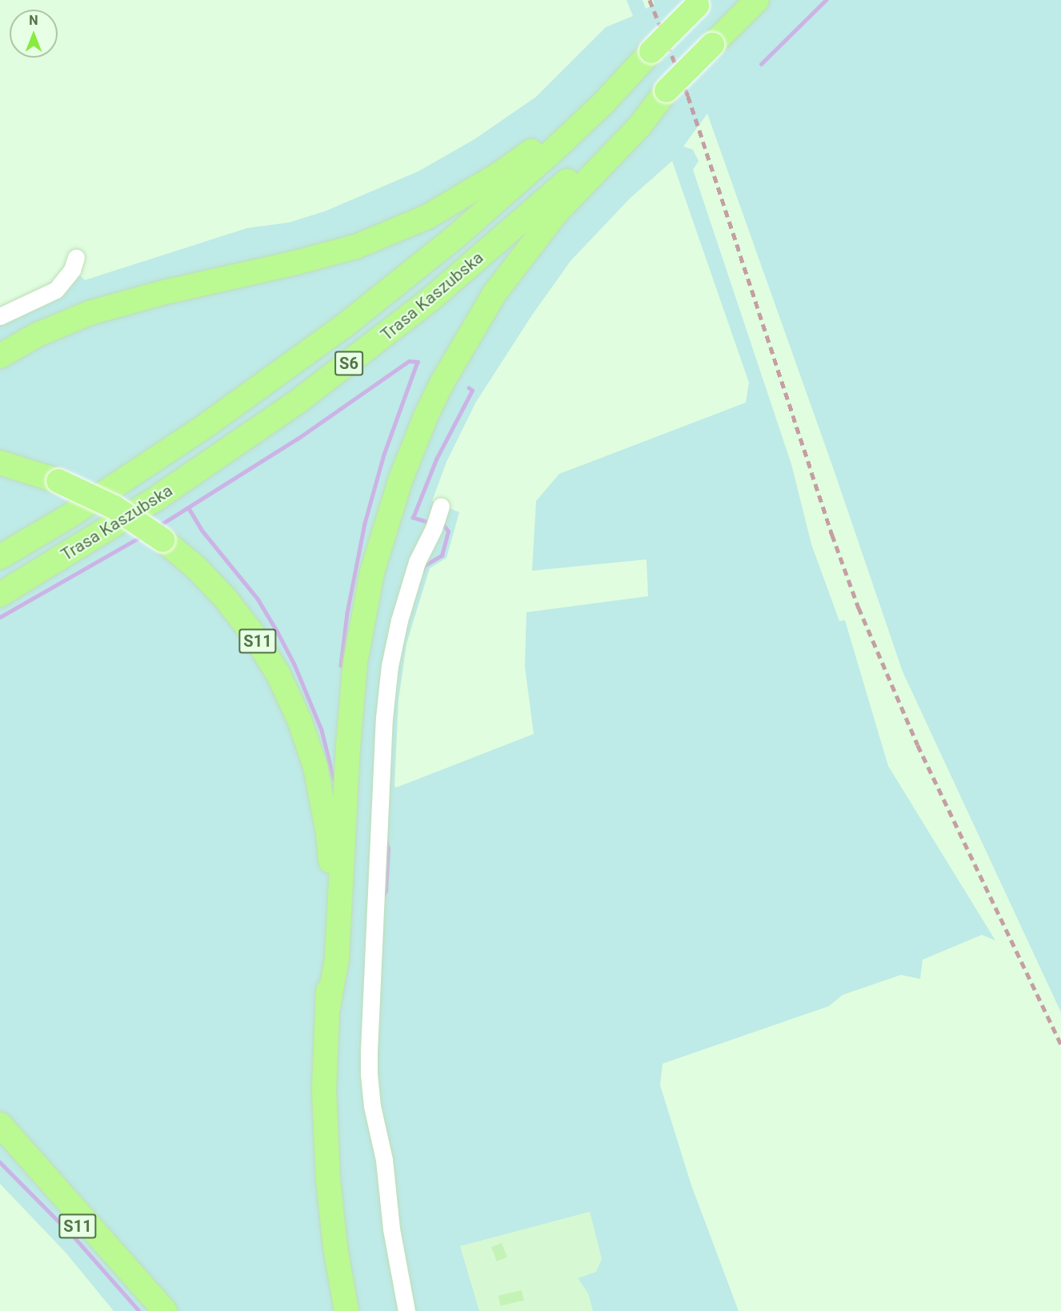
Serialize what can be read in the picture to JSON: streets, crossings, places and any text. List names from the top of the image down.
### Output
{
  "streets": {
    "highway": ["Trasa Kaszubska", "S6", "S11"]
  },
  "north": "top"
}
